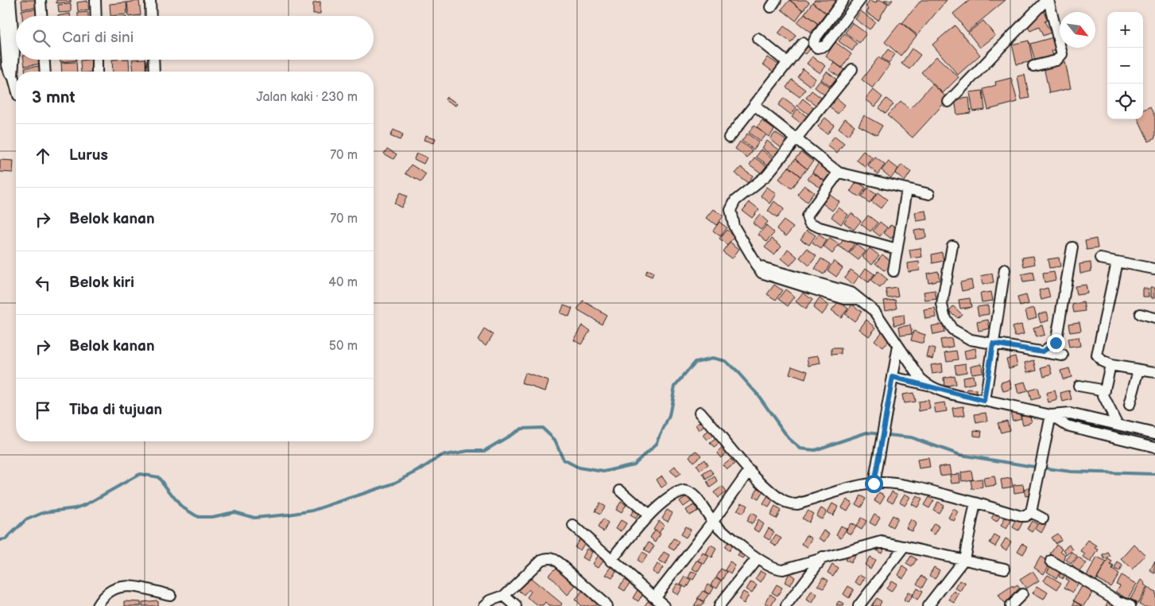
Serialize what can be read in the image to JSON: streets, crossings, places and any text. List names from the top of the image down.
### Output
{
  "north": "bottom right",
  "page": {
    "map_buttons": ["+", "−"],
    "search": "Cari di sini",
    "heading": ["3 mnt", "Jalan kaki · 230 m"],
    "list": [
      ["Lurus", "70 m"],
      ["Belok kanan", "70 m"],
      ["Belok kiri", "40 m"],
      ["Belok kanan", "50 m"],
      "Tiba di tujuan"
    ]
  }
}
